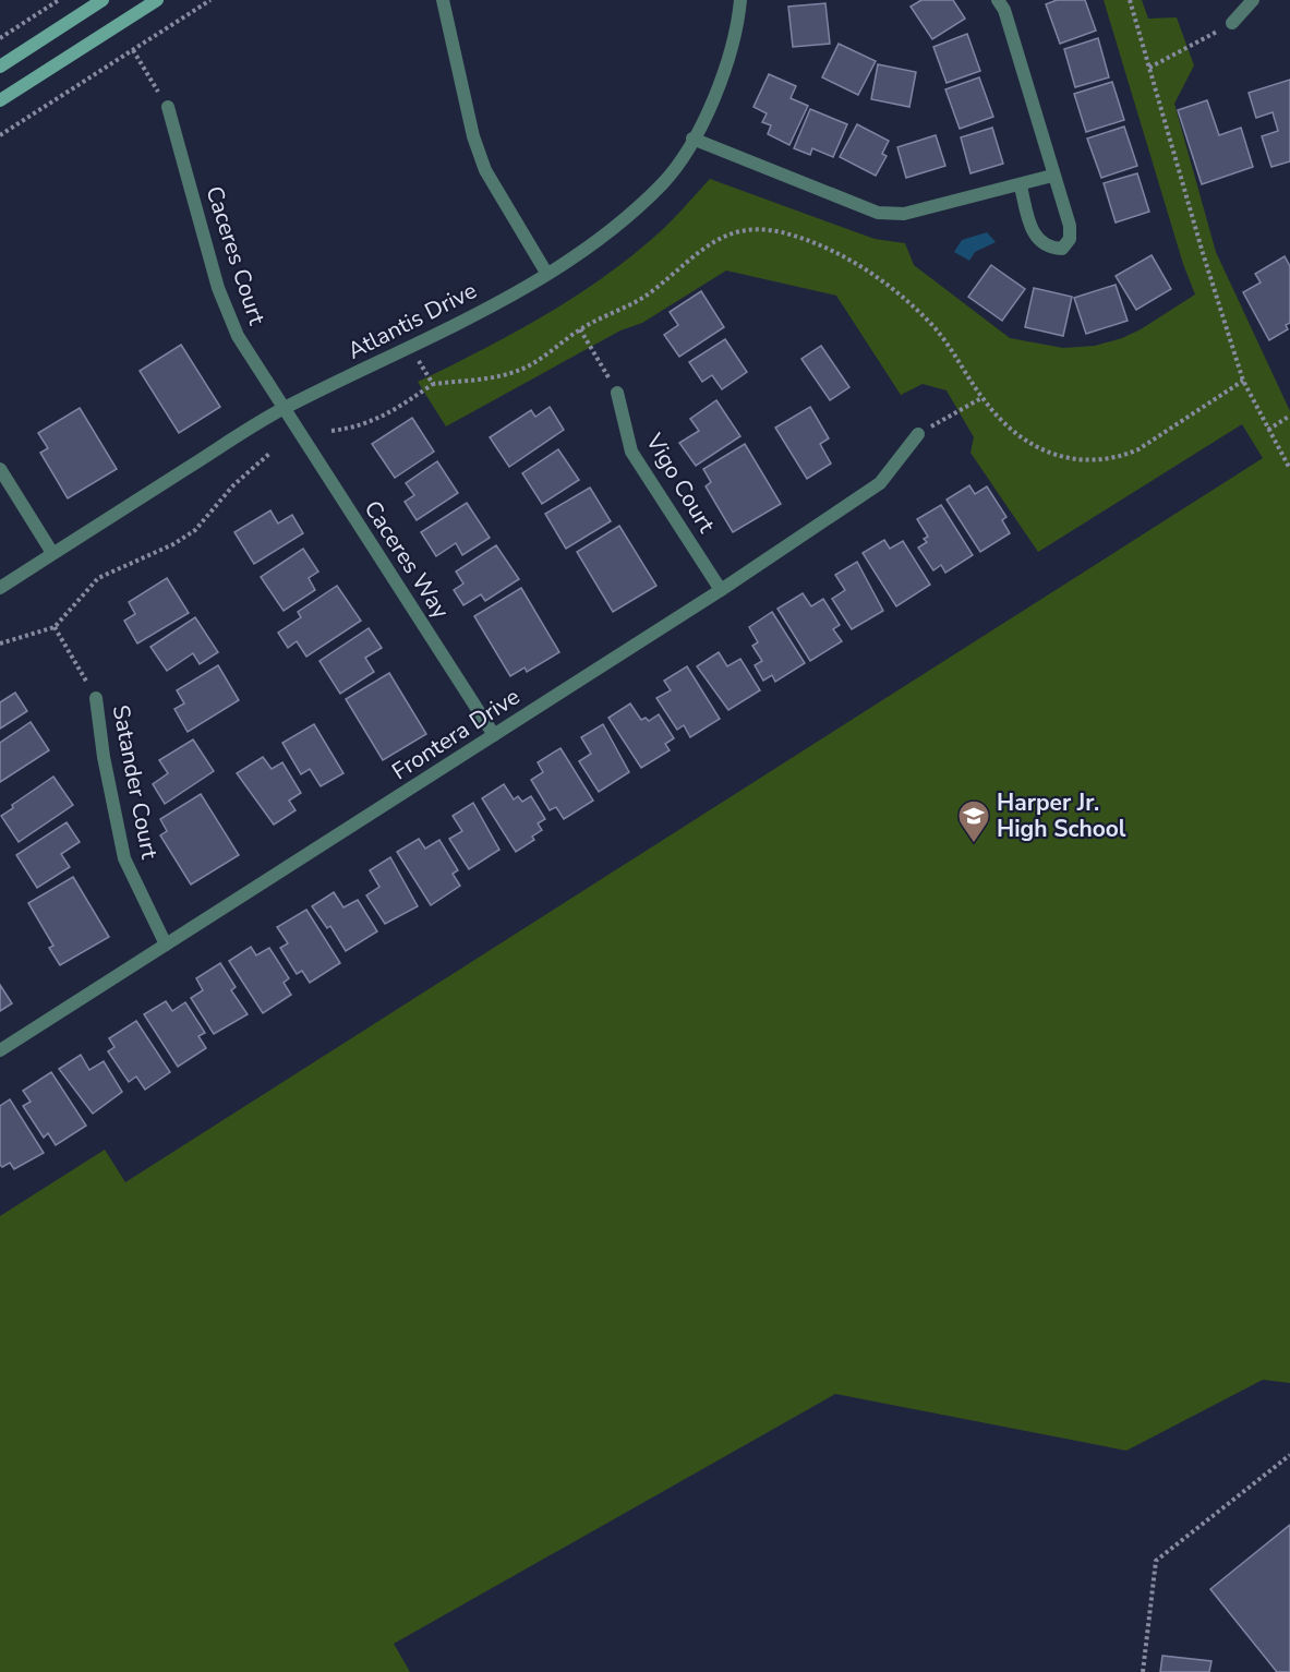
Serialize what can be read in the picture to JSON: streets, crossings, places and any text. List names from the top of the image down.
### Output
{
  "streets": {
    "street": [
      "Caceres Court",
      "Atlantis Drive",
      "Vigo Court",
      "Caceres Way",
      "Frontera Drive",
      "Satander Court"
    ]
  },
  "crossings": [
    ["Caceres Court", "Atlantis Drive"],
    ["Caceres Court", "Caceres Way"],
    ["Atlantis Drive", "Caceres Way"],
    ["Vigo Court", "Frontera Drive"],
    ["Caceres Way", "Frontera Drive"],
    ["Frontera Drive", "Satander Court"]
  ],
  "places": {
    "school or university": ["Harper Jr. High School"]
  }
}
